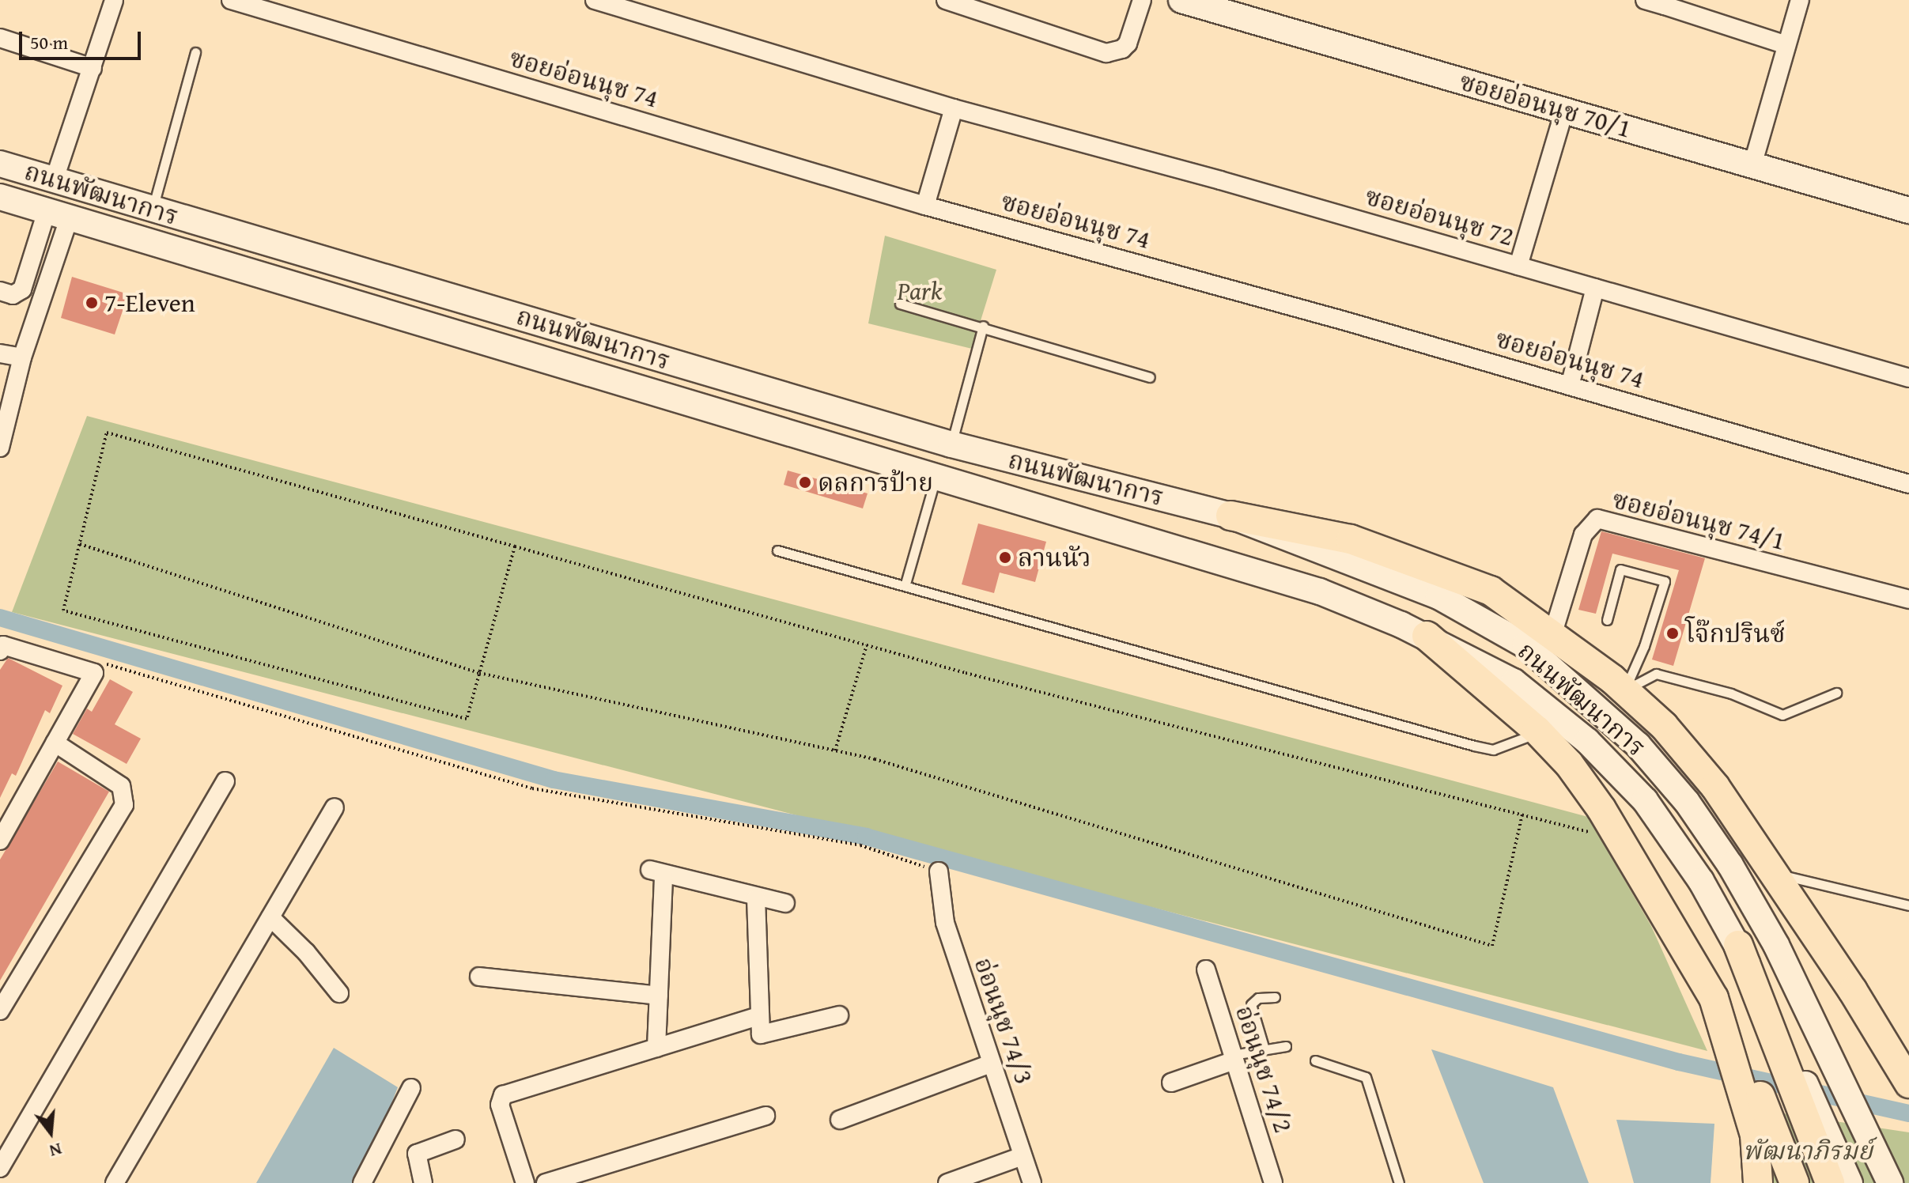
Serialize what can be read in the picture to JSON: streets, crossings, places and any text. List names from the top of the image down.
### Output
{
  "streets": {
    "main road": ["ซอยอ่อนนุช 70/1", "ถนนพัฒนาการ"],
    "street": [
      "ซอยอ่อนนุช 74",
      "ซอยอ่อนนุช 72",
      "ซอยอ่อนนุช 74/1",
      "อ่อนนุช 74/3",
      "อ่อนนุช 74/2"
    ]
  },
  "parks": ["Park", "พัฒนาภิรมย์"],
  "places": [
    "7-Eleven",
    "ดลการป้าย",
    "ลานนัว",
    "โจ๊กปรินซ์"
  ],
  "scale_bar": "50 m",
  "north": "bottom"
}
